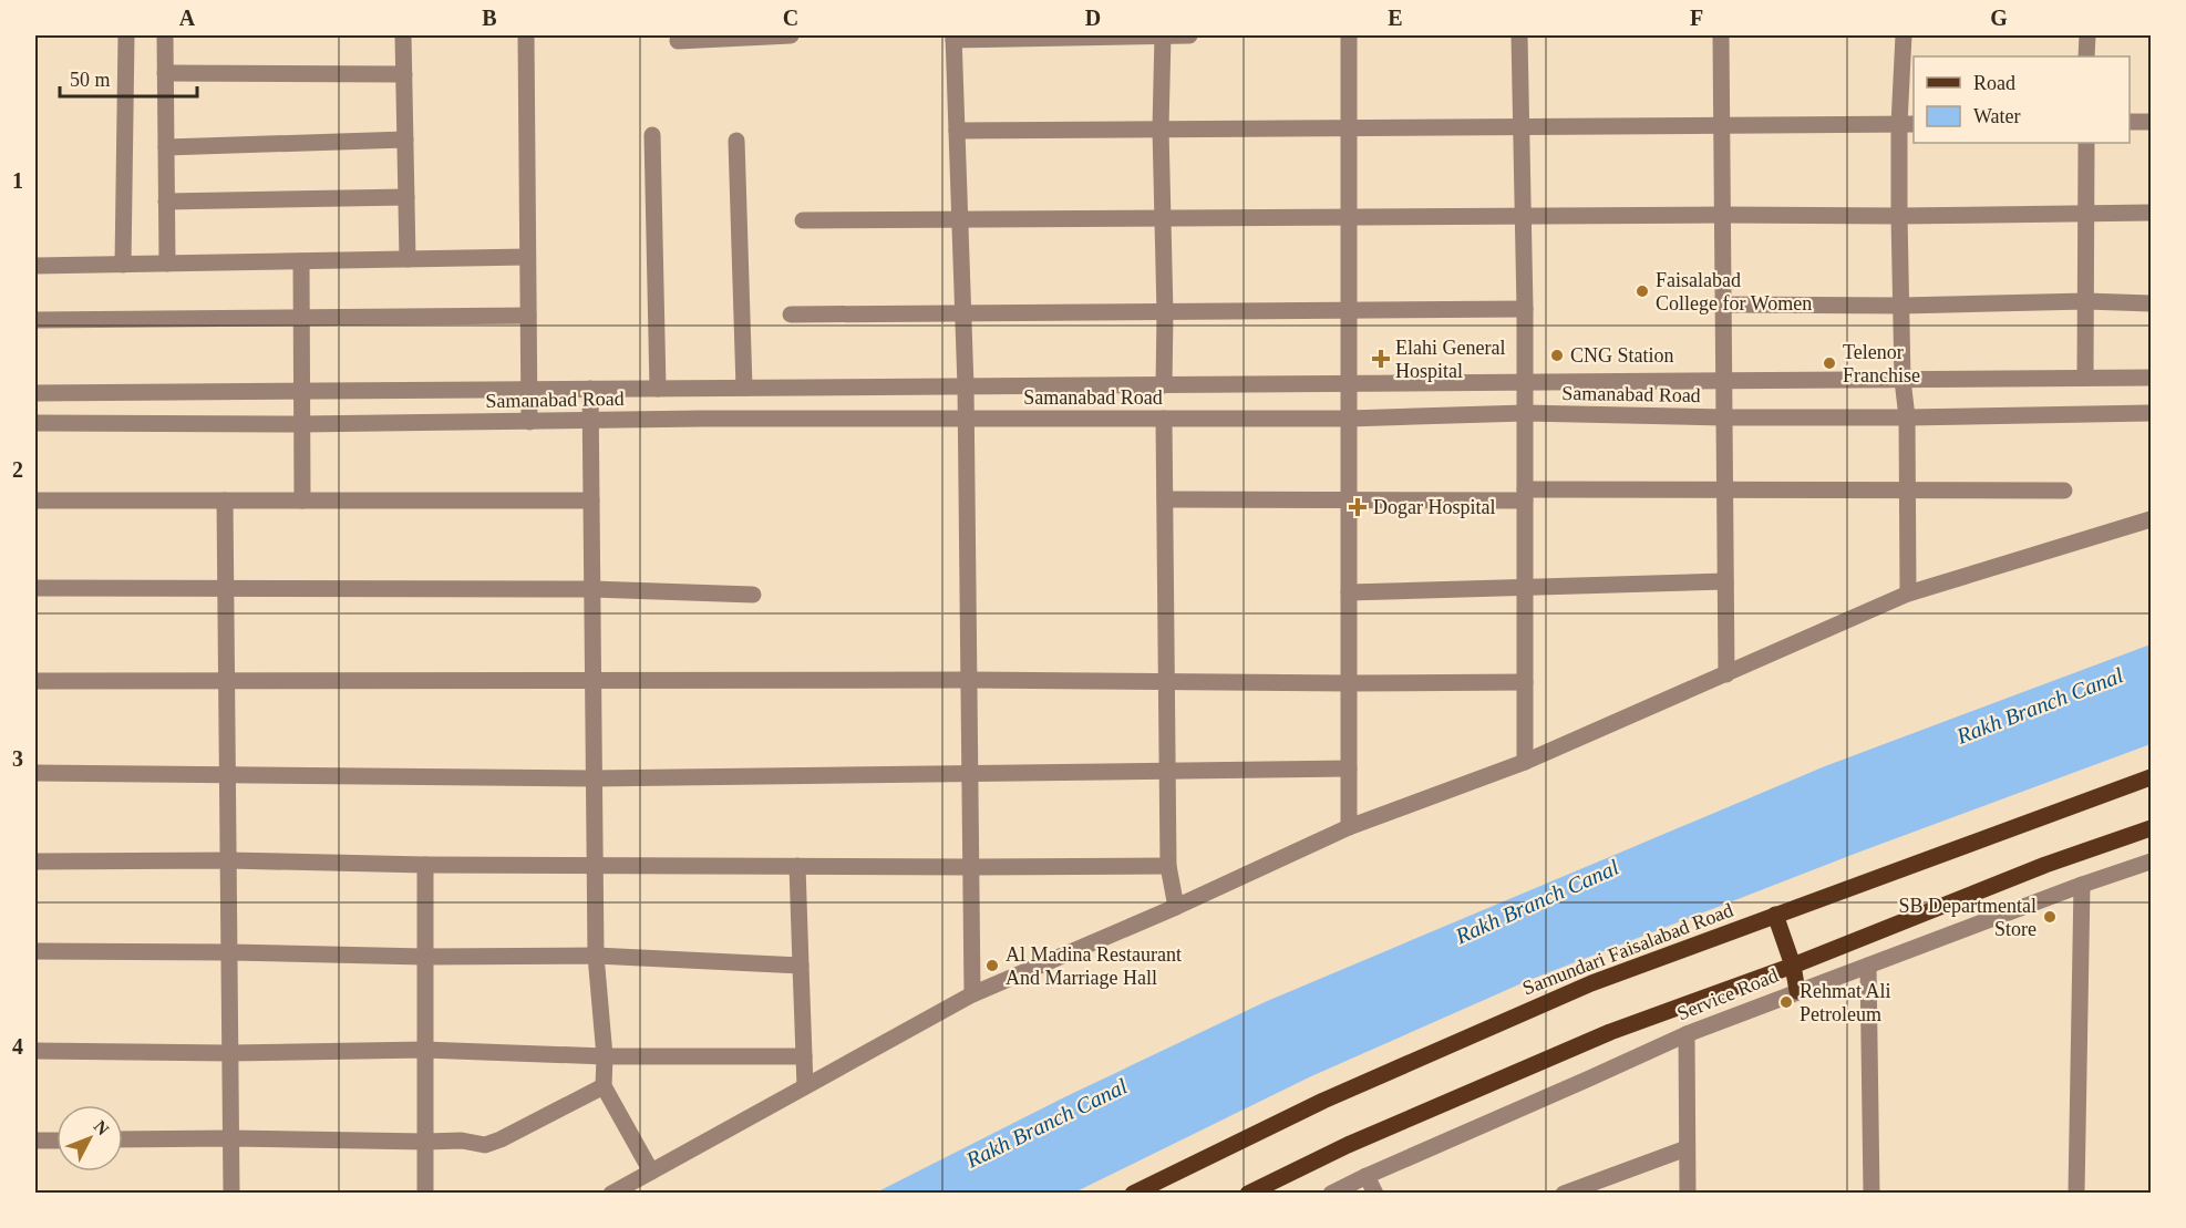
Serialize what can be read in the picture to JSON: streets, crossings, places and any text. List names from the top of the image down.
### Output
{
  "streets": {
    "main road": ["Samundari Faisalabad Road"],
    "street": ["Samanabad Road", "Service Road"]
  },
  "water": ["Rakh Branch Canal"],
  "places": {
    "other": [
      "Faisalabad College for Women",
      "CNG Station",
      "Telenor Franchise",
      "SB Departmental Store",
      "Al Madina Restaurant And Marriage Hall",
      "Rehmat Ali Petroleum"
    ],
    "health": ["Elahi General Hospital", "Dogar Hospital"]
  },
  "legend": ["Road", "Water"],
  "scale_bar": "50 m",
  "north": "top right",
  "grid": {
    "columns": [
      "A",
      "B",
      "C",
      "D",
      "E",
      "F",
      "G"
    ],
    "rows": [
      "1",
      "2",
      "3",
      "4"
    ]
  }
}
